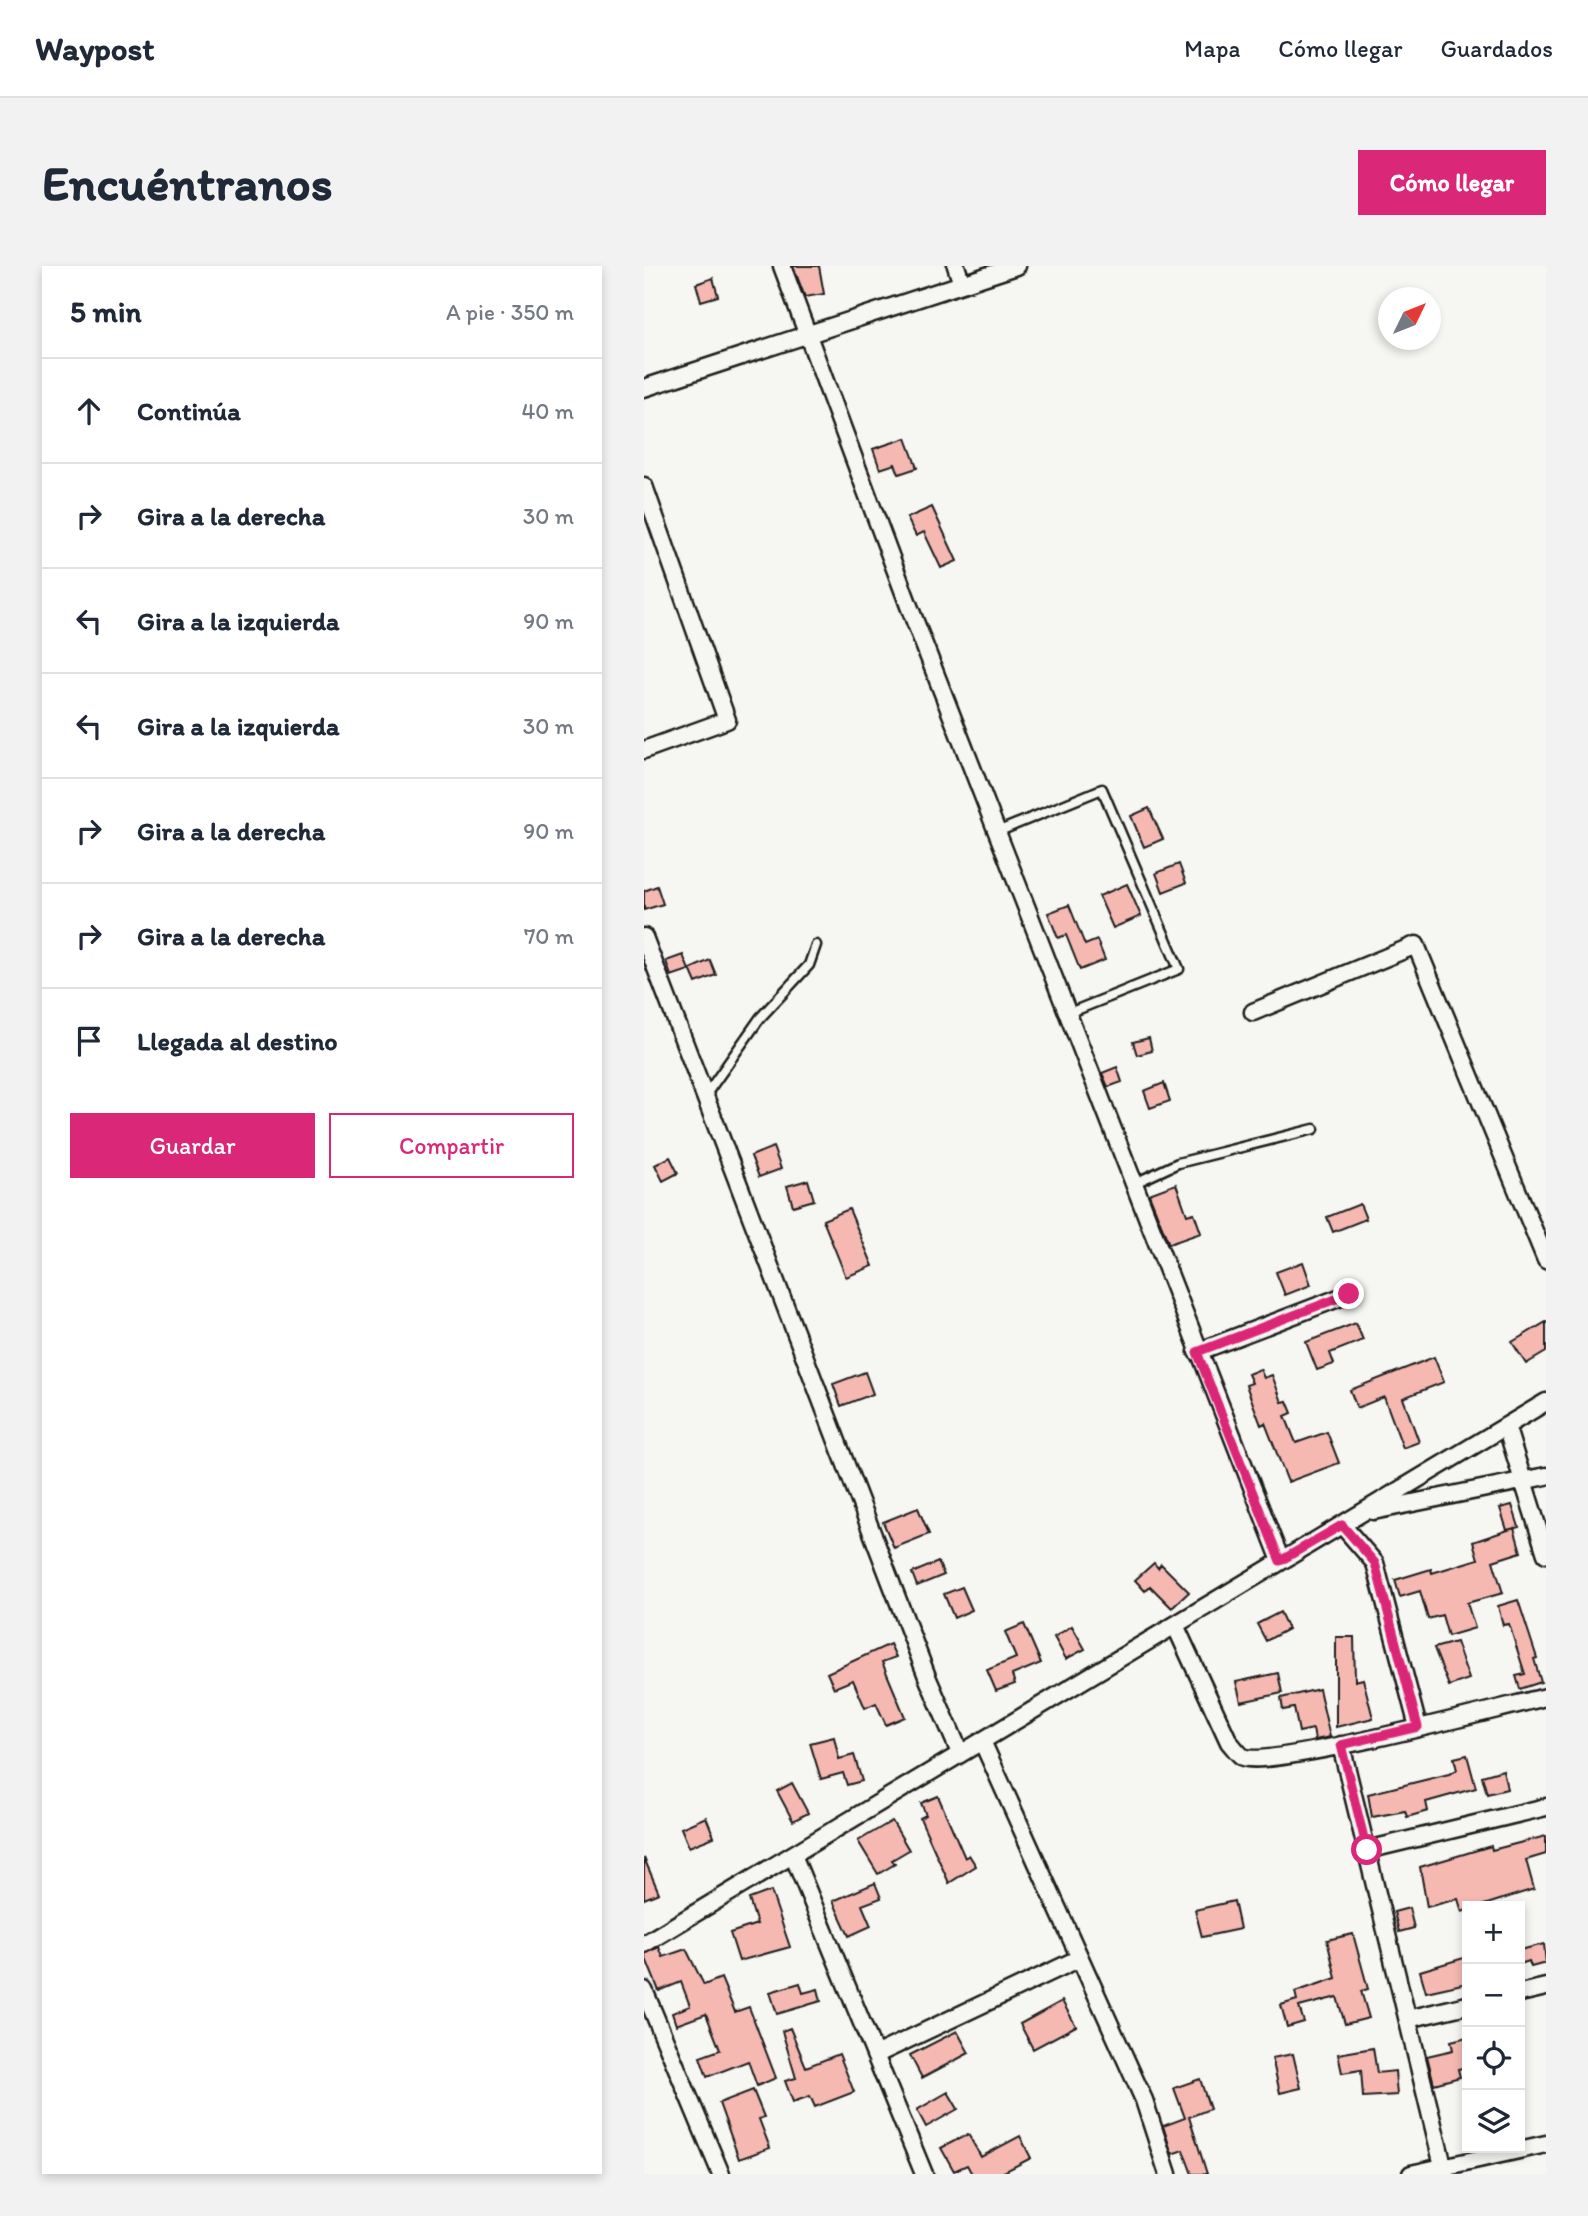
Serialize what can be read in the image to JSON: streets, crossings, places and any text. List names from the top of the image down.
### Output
{
  "north": "top right",
  "page": {
    "header": "Waypost",
    "nav": ["Mapa", "Cómo llegar", "Guardados"],
    "buttons": [
      "Cómo llegar",
      ["Guardar", "Compartir"]
    ],
    "title": "Encuéntranos",
    "heading": ["5 min", "A pie · 350 m"],
    "list": [
      ["Continúa", "40 m"],
      ["Gira a la derecha", "30 m"],
      ["Gira a la izquierda", "90 m"],
      ["Gira a la izquierda", "30 m"],
      ["Gira a la derecha", "90 m"],
      ["Gira a la derecha", "70 m"],
      "Llegada al destino"
    ],
    "map_buttons": ["+", "−"]
  }
}
